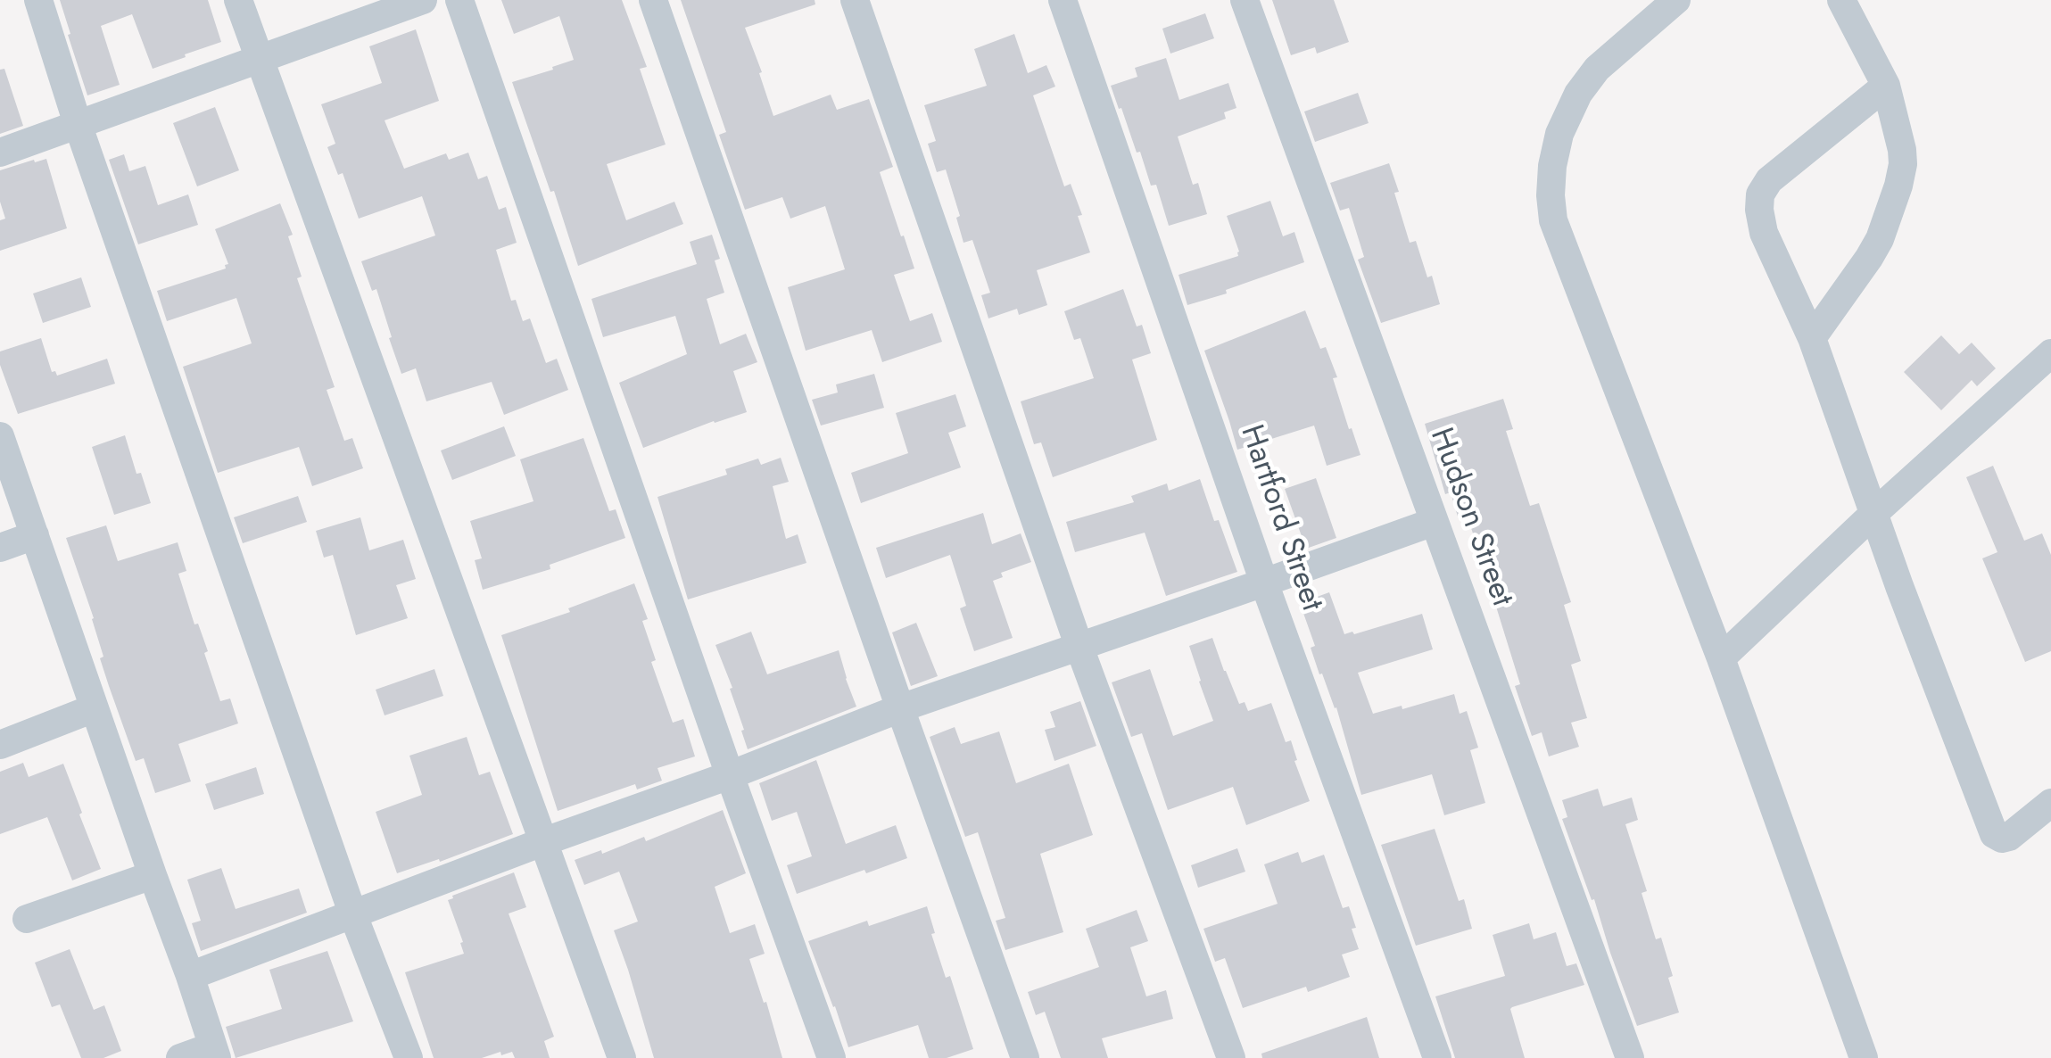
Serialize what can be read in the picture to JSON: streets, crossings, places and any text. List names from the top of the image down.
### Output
{
  "streets": {
    "street": ["Hudson Street", "Hartford Street"]
  }
}
